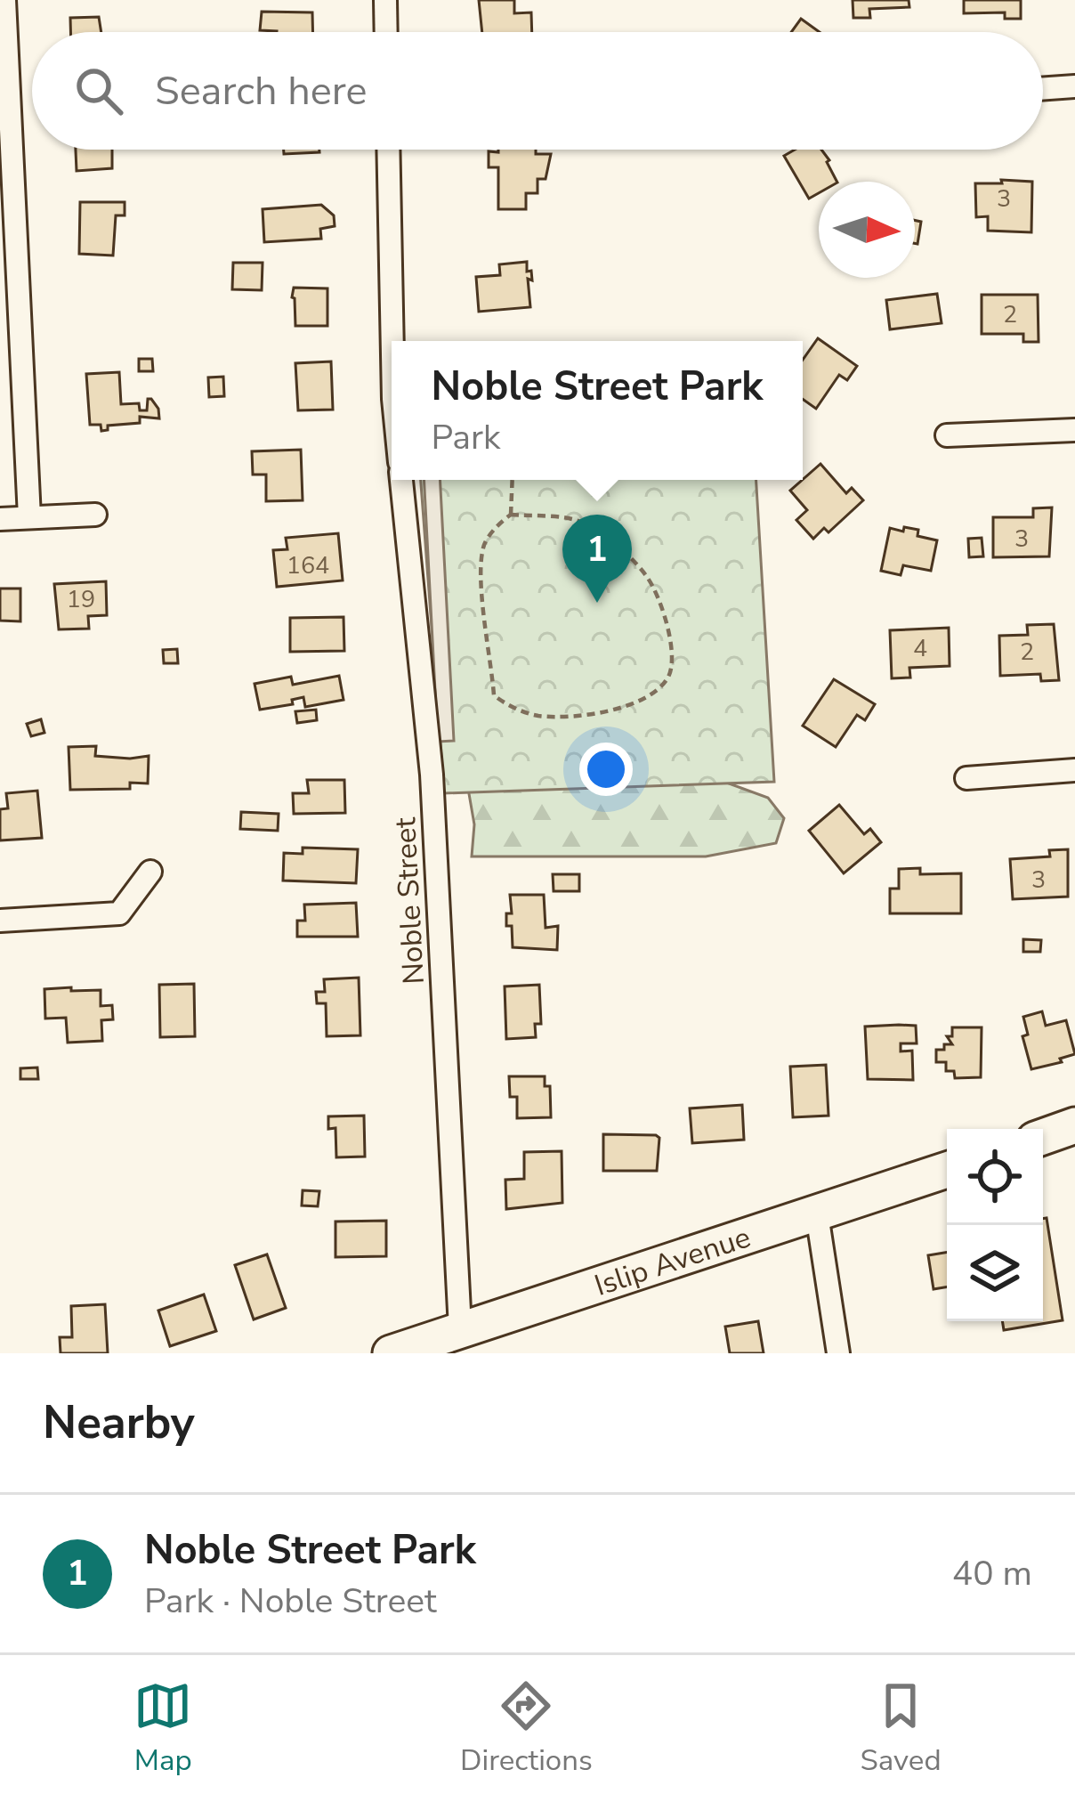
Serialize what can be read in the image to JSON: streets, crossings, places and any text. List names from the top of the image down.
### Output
{
  "streets": {
    "main road": ["Islip Avenue"],
    "street": ["Noble Street"]
  },
  "crossings": [
    ["Noble Street", "Islip Avenue"]
  ],
  "house_numbers": [
    "3",
    "2",
    "3",
    "164",
    "19",
    "4",
    "2",
    "3"
  ],
  "north": "right",
  "page": {
    "search": "Search here",
    "popup": ["Noble Street Park", "Park"],
    "pins": "1",
    "heading": "Nearby",
    "list": [
      {
        "mark": "1",
        "name": "Noble Street Park",
        "note": "Park · Noble Street",
        "value": "40 m"
      }
    ],
    "nav": ["Map", "Directions", "Saved"]
  }
}
